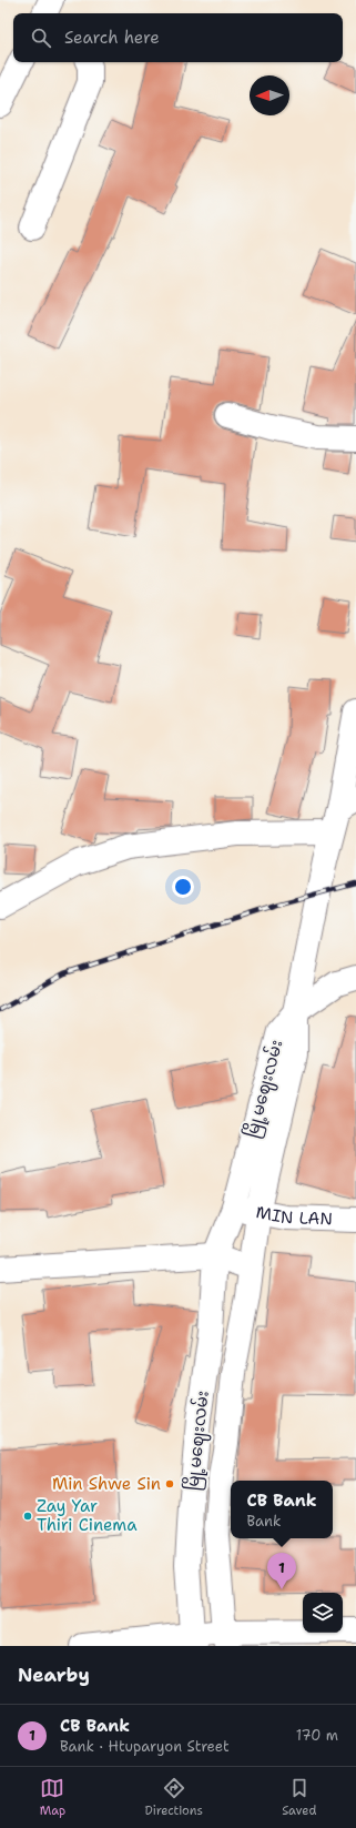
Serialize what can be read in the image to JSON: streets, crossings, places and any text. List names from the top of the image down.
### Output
{
  "streets": {
    "main road": ["မြို့မဈေးလမ်း", "MIN LAN"]
  },
  "crossings": [
    ["မြို့မဈေးလမ်း", "MIN LAN"]
  ],
  "places": ["Min Shwe Sin", "Zay Yar Thiri Cinema"],
  "north": "left",
  "page": {
    "search": "Search here",
    "popup": ["CB Bank", "Bank"],
    "pins": "1",
    "heading": "Nearby",
    "list": [
      {
        "mark": "1",
        "name": "CB Bank",
        "note": "Bank · Htuparyon Street",
        "value": "170 m"
      }
    ],
    "nav": ["Map", "Directions", "Saved"]
  }
}
